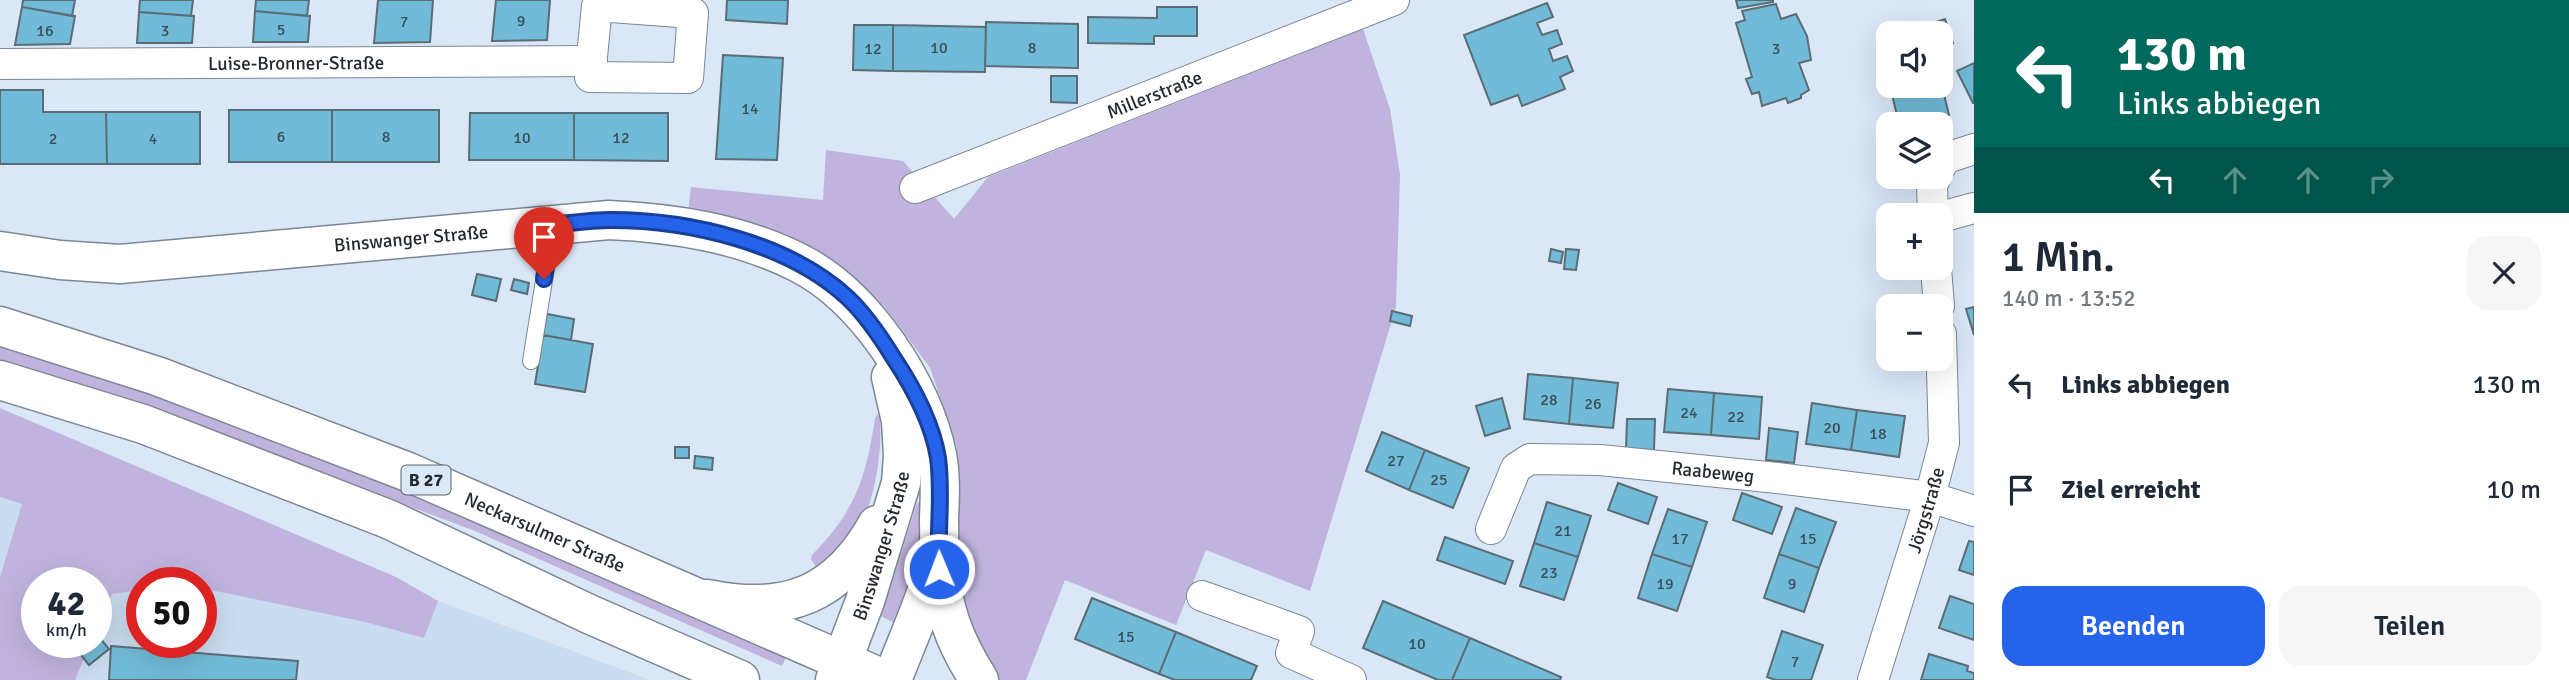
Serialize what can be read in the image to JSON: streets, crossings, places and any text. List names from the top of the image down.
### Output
{
  "streets": {
    "main road": ["Binswanger Straße", "B 27", "Neckarsulmer Straße"],
    "street": [
      "Luise-Bronner-Straße",
      "Millerstraße",
      "Raabeweg",
      "Jörgstraße"
    ]
  },
  "crossings": [
    ["Binswanger Straße", "Neckarsulmer Straße"],
    ["Raabeweg", "Jörgstraße"]
  ],
  "house_numbers": [
    "9",
    "7",
    "5",
    "16",
    "3",
    "10",
    "8",
    "12",
    "3",
    "14",
    "6",
    "8",
    "10",
    "12",
    "2",
    "4",
    "28",
    "26",
    "24",
    "22",
    "20",
    "18",
    "27",
    "25",
    "21",
    "17",
    "15",
    "23",
    "19",
    "9",
    "15",
    "10",
    "7"
  ],
  "page": {
    "turn": ["130 m", "Links abbiegen"],
    "map_buttons": ["+", "−"],
    "heading": ["1 Min.", "140 m · 13:52"],
    "list": [
      {
        "name": "Links abbiegen",
        "value": "130 m"
      },
      {
        "name": "Ziel erreicht",
        "value": "10 m"
      }
    ],
    "speed": "42 km/h",
    "limit": "50",
    "buttons": ["Beenden", "Teilen"]
  }
}
